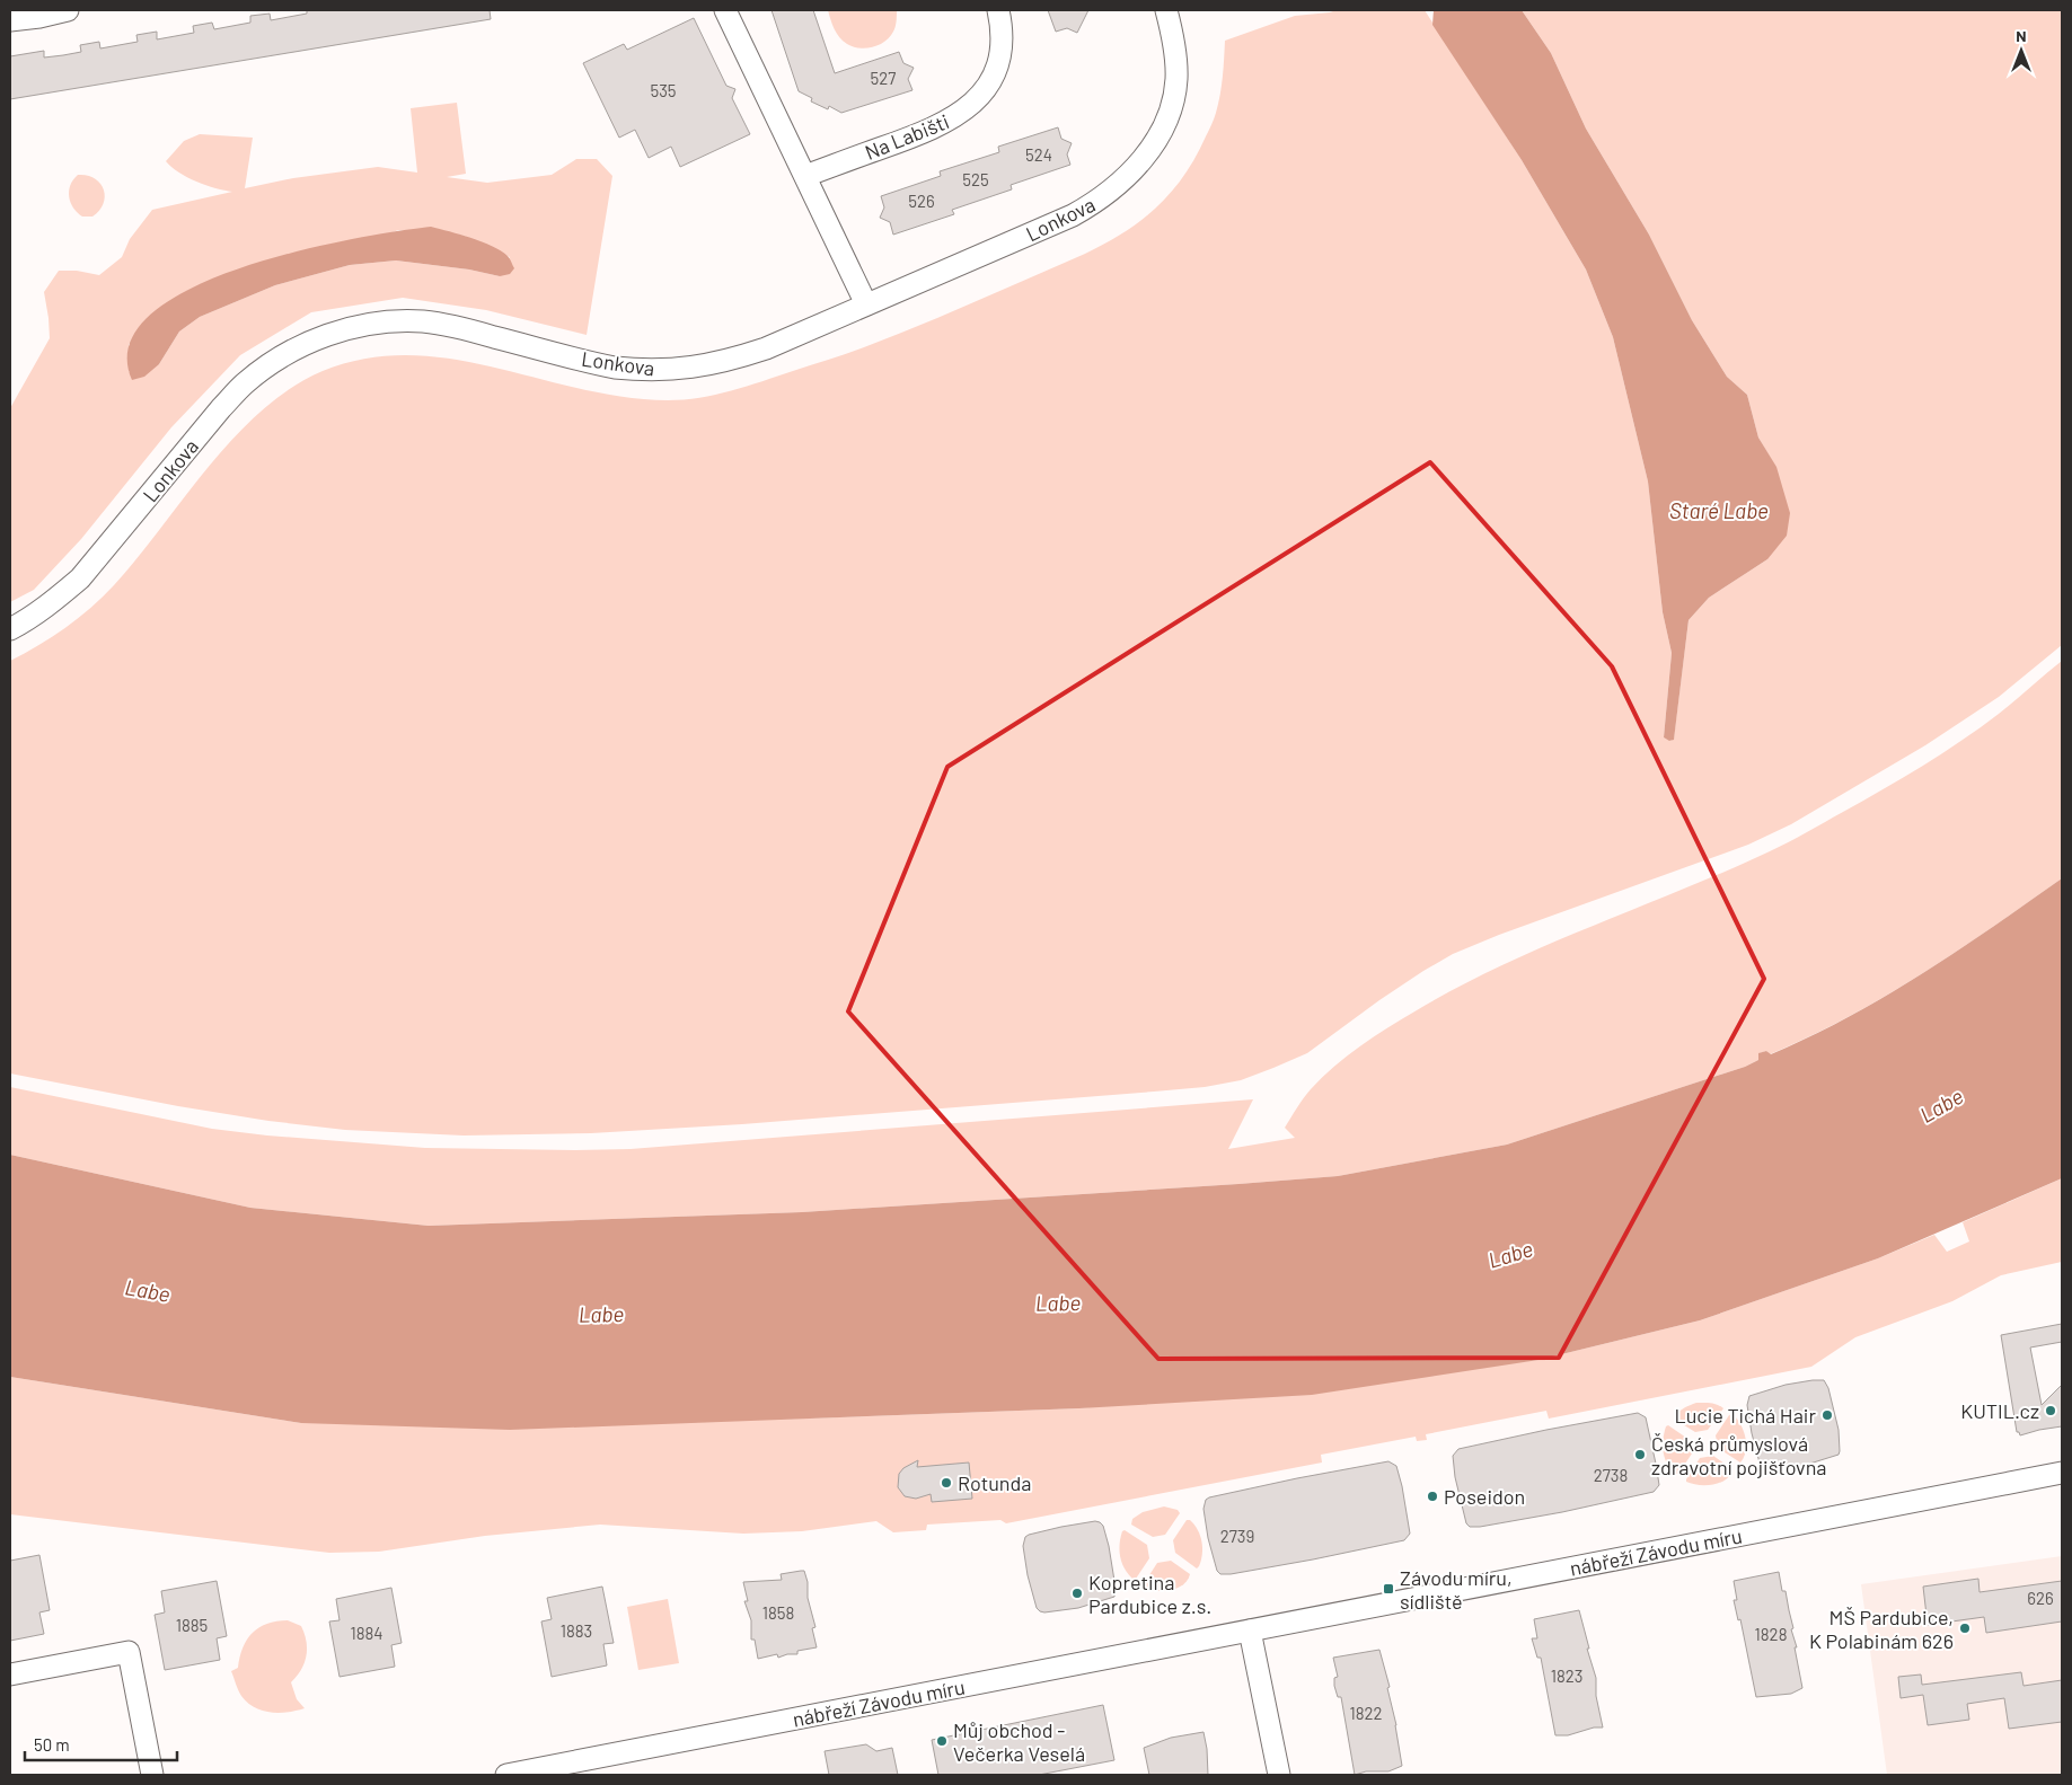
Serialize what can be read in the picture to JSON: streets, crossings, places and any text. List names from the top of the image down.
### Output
{
  "streets": {
    "street": ["Na Labišti", "Lonkova", "nábřeží Závodu míru"]
  },
  "water": ["Staré Labe", "Labe"],
  "places": {
    "other": [
      "KUTIL.cz",
      "Lucie Tichá Hair",
      "Česká průmyslová zdravotní pojišťovna",
      "Rotunda",
      "Poseidon",
      "Kopretina Pardubice z.s.",
      "MŠ Pardubice, K Polabinám 626",
      "Můj obchod - Večerka Veselá"
    ],
    "transit": ["Závodu míru, sídliště"]
  },
  "house_numbers": [
    "527",
    "535",
    "524",
    "525",
    "526",
    "2738",
    "2739",
    "626",
    "1858",
    "1885",
    "1883",
    "1884",
    "1828",
    "1823",
    "1822"
  ],
  "scale_bar": "50 m",
  "north": "top"
}
